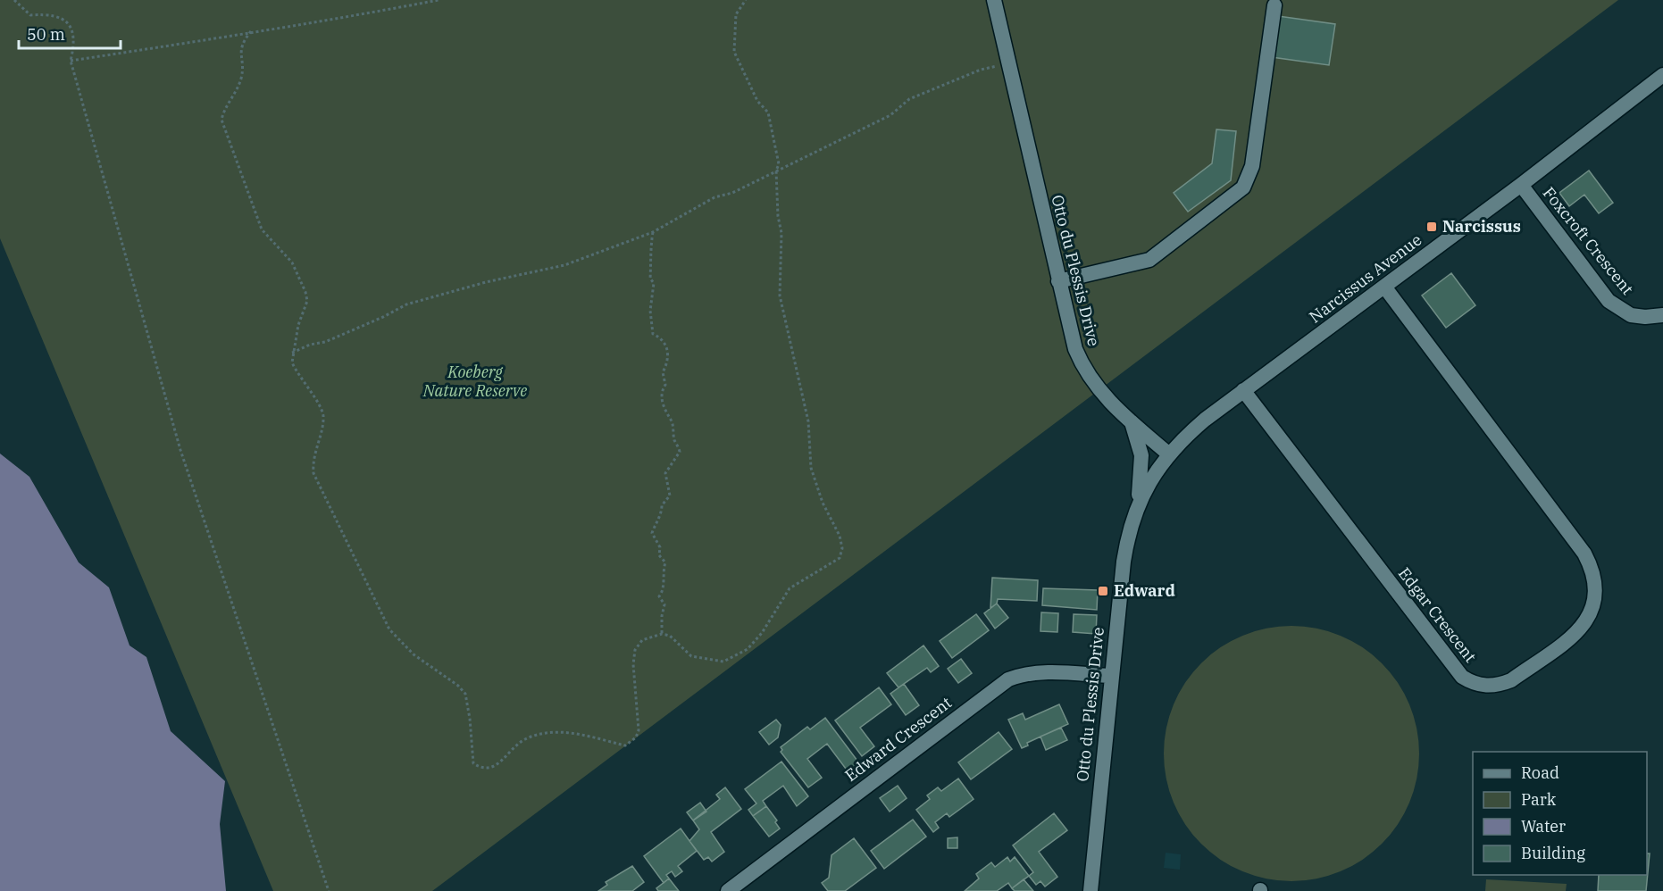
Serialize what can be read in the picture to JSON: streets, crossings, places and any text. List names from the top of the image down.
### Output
{
  "streets": {
    "street": [
      "Foxcroft Crescent",
      "Otto du Plessis Drive",
      "Narcissus Avenue",
      "Edgar Crescent",
      "Edward Crescent"
    ]
  },
  "crossings": [
    ["Foxcroft Crescent", "Narcissus Avenue"],
    ["Otto du Plessis Drive", "Narcissus Avenue"],
    ["Otto du Plessis Drive", "Edward Crescent"],
    ["Narcissus Avenue", "Edgar Crescent"]
  ],
  "parks": ["Koeberg Nature Reserve"],
  "places": {
    "transit": ["Narcissus", "Edward"]
  },
  "legend": [
    "Road",
    "Park",
    "Water",
    "Building"
  ],
  "scale_bar": "50 m"
}
